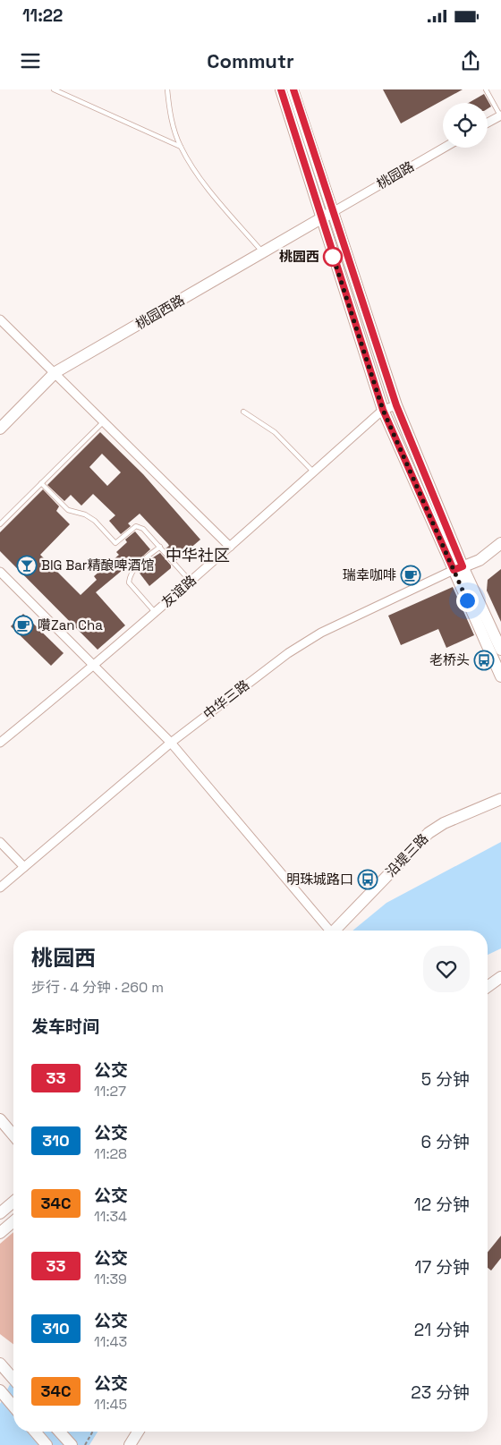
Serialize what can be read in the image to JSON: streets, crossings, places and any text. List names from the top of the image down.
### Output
{
  "streets": {
    "main road": ["桃园西路", "沿堤三路"],
    "street": ["桃园路", "友谊路", "中华三路"]
  },
  "crossings": [
    ["桃园路", "桃园西路"]
  ],
  "districts": ["中华社区"],
  "places": {
    "other": ["桃园西"],
    "bar": ["BIG Bar精酿啤酒馆"],
    "cafe": ["瑞幸咖啡", "囋Zan Cha"],
    "bus stop": ["老桥头", "明珠城路口"]
  },
  "lines": ["bus line 33"],
  "page": {
    "status": "11:22",
    "header": "Commutr",
    "heading": [
      ["桃园西", "步行 · 4 分钟 · 260 m"],
      "发车时间"
    ],
    "list": [
      {
        "mark": "33",
        "name": "公交",
        "note": "11:27",
        "value": "5 分钟"
      },
      {
        "mark": "310",
        "name": "公交",
        "note": "11:28",
        "value": "6 分钟"
      },
      {
        "mark": "34C",
        "name": "公交",
        "note": "11:34",
        "value": "12 分钟"
      },
      {
        "mark": "33",
        "name": "公交",
        "note": "11:39",
        "value": "17 分钟"
      },
      {
        "mark": "310",
        "name": "公交",
        "note": "11:43",
        "value": "21 分钟"
      },
      {
        "mark": "34C",
        "name": "公交",
        "note": "11:45",
        "value": "23 分钟"
      }
    ]
  }
}
